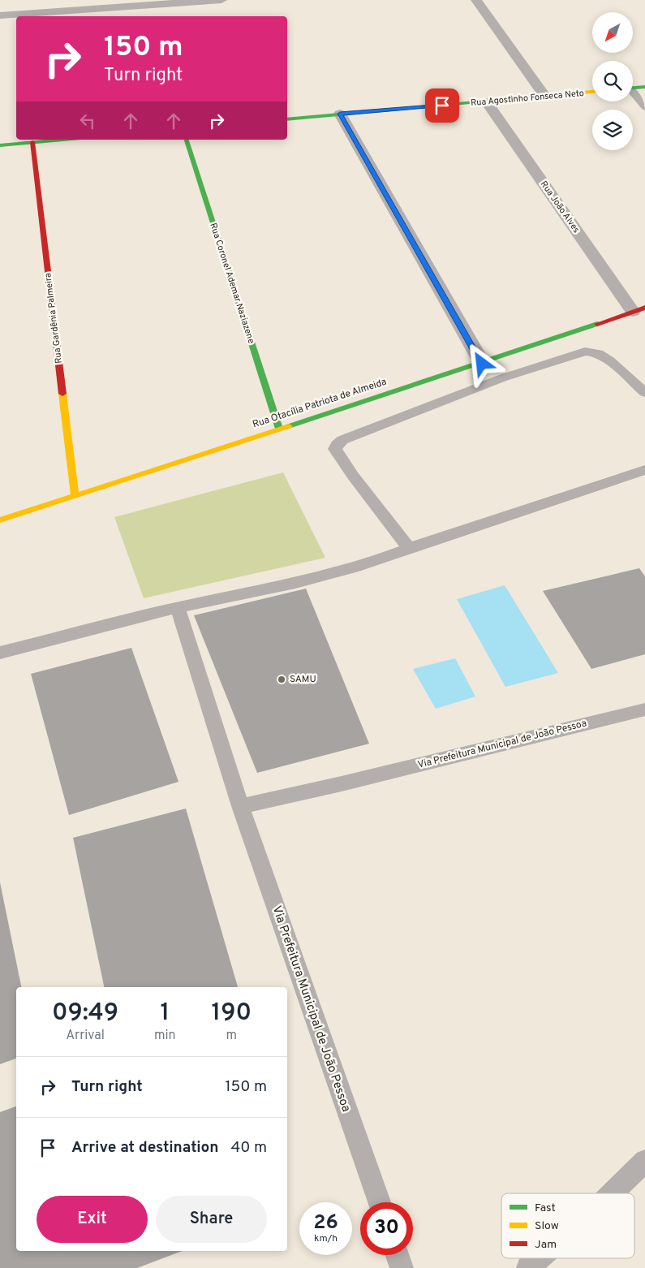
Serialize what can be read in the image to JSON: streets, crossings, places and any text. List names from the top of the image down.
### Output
{
  "streets": {
    "street": [
      "Rua Agostinho Fonseca Neto",
      "Rua João Alves",
      "Rua Coronel Ademar Naziazene",
      "Rua Gardênia Palmeira",
      "Rua Otacília Patriota de Almeida"
    ],
    "lane": ["Via Prefeitura Municipal de João Pessoa"]
  },
  "crossings": [
    ["Rua Agostinho Fonseca Neto", "Rua João Alves"],
    ["Rua João Alves", "Rua Otacília Patriota de Almeida"],
    ["Rua Coronel Ademar Naziazene", "Rua Otacília Patriota de Almeida"],
    ["Rua Gardênia Palmeira", "Rua Otacília Patriota de Almeida"]
  ],
  "places": ["SAMU"],
  "legend": ["Fast", "Slow", "Jam"],
  "north": "bottom left",
  "page": {
    "turn": ["150 m", "Turn right"],
    "eta": [
      "09:49",
      "Arrival",
      "1",
      "min",
      "190",
      "m"
    ],
    "list": [
      {
        "name": "Turn right",
        "value": "150 m"
      },
      {
        "name": "Arrive at destination",
        "value": "40 m"
      }
    ],
    "buttons": ["Exit", "Share"],
    "speed": "26 km/h",
    "limit": "30"
  }
}
